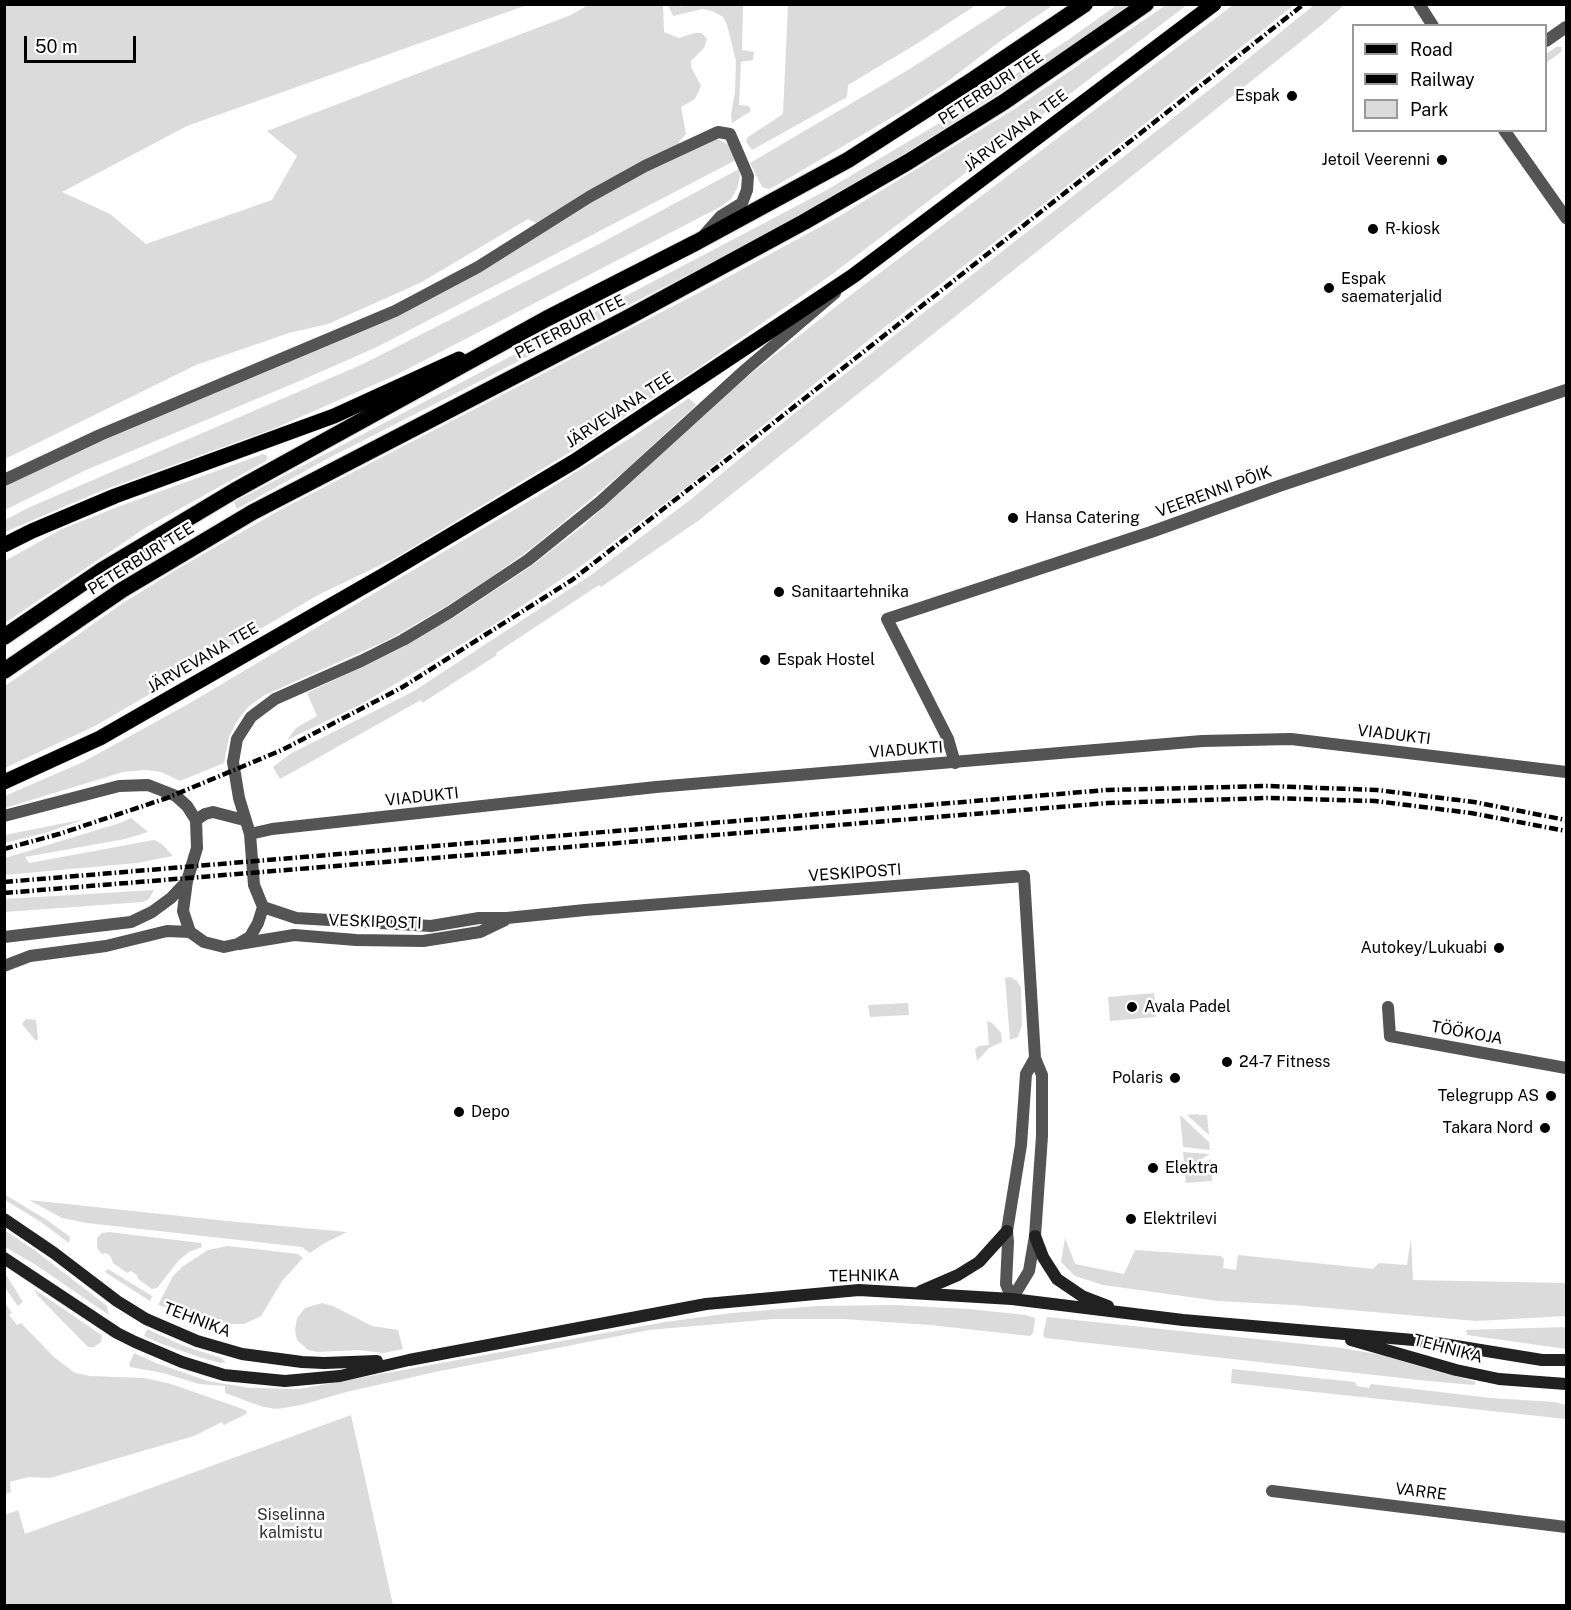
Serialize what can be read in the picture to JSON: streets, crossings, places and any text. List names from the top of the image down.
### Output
{
  "streets": {
    "highway": ["PETERBURI TEE"],
    "main road": ["JÄRVEVANA TEE", "TEHNIKA"],
    "street": [
      "VEERENNI PÕIK",
      "VIADUKTI",
      "VESKIPOSTI",
      "TÖÖKOJA",
      "VARRE"
    ]
  },
  "crossings": [
    ["VEERENNI PÕIK", "VIADUKTI"],
    ["VESKIPOSTI", "TEHNIKA"]
  ],
  "parks": ["Siselinna kalmistu"],
  "places": [
    "Espak",
    "Jetoil Veerenni",
    "R-kiosk",
    "Espak saematerjalid",
    "Hansa Catering",
    "Sanitaartehnika",
    "Espak Hostel",
    "Autokey/Lukuabi",
    "Avala Padel",
    "24-7 Fitness",
    "Polaris",
    "Telegrupp AS",
    "Depo",
    "Takara Nord",
    "Elektra",
    "Elektrilevi"
  ],
  "legend": ["Road", "Railway", "Park"],
  "scale_bar": "50 m"
}
